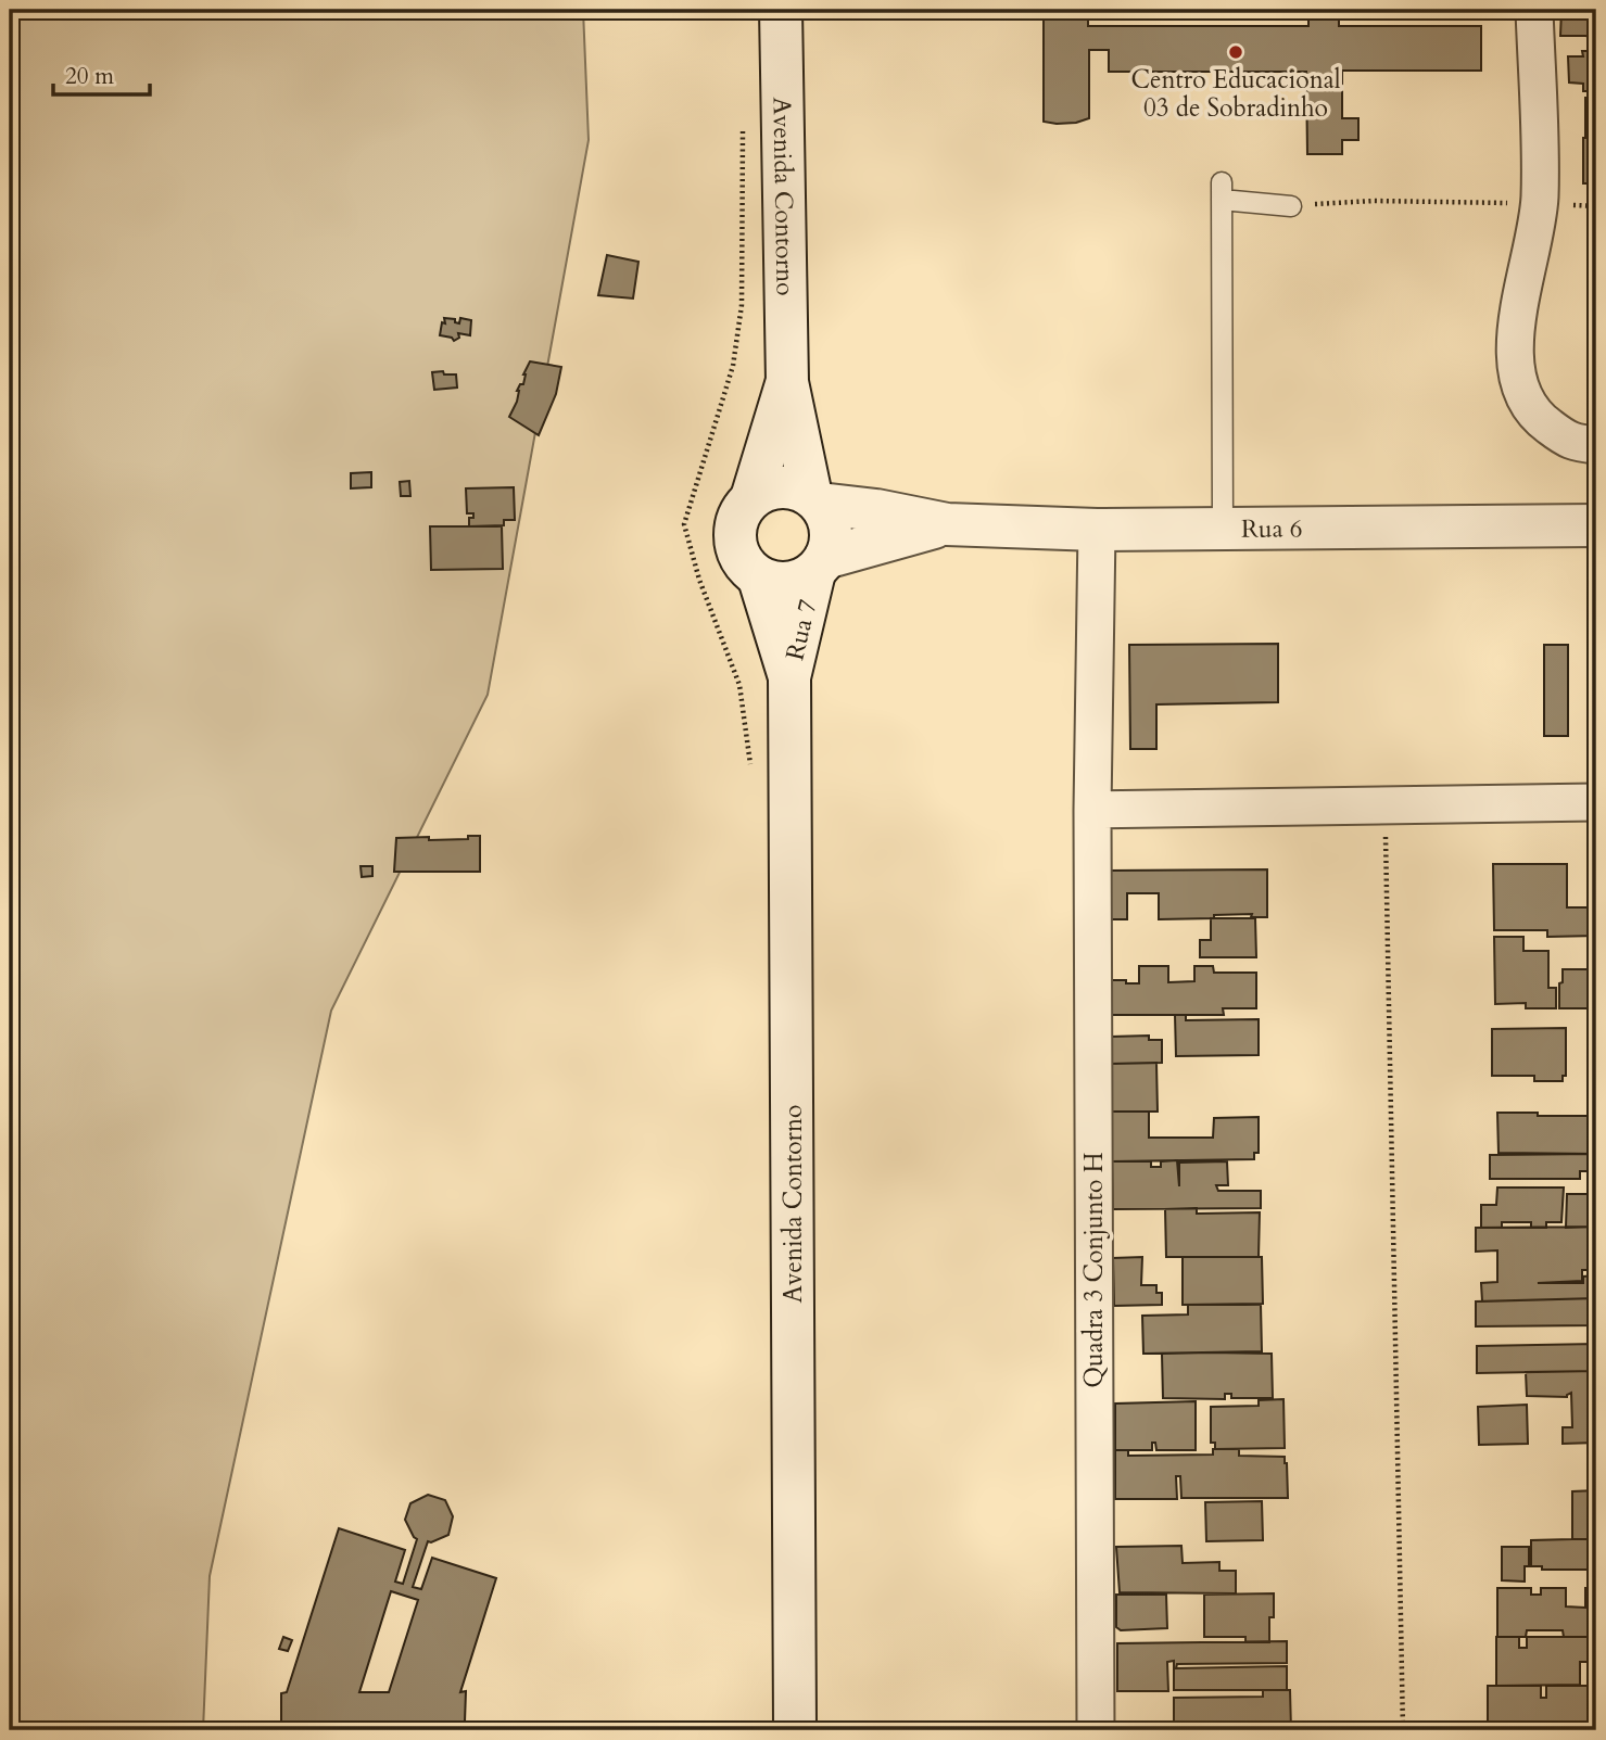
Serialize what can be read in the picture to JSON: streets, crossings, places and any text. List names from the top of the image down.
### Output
{
  "streets": {
    "main road": ["Avenida Contorno", "Rua 6", "Rua 7"],
    "street": ["Quadra 3 Conjunto H"]
  },
  "crossings": [
    ["Avenida Contorno", "Rua 6"],
    ["Avenida Contorno", "Rua 7"],
    ["Rua 6", "Rua 7"],
    ["Rua 6", "Quadra 3 Conjunto H"]
  ],
  "places": ["Centro Educacional 03 de Sobradinho"],
  "scale_bar": "20 m"
}
